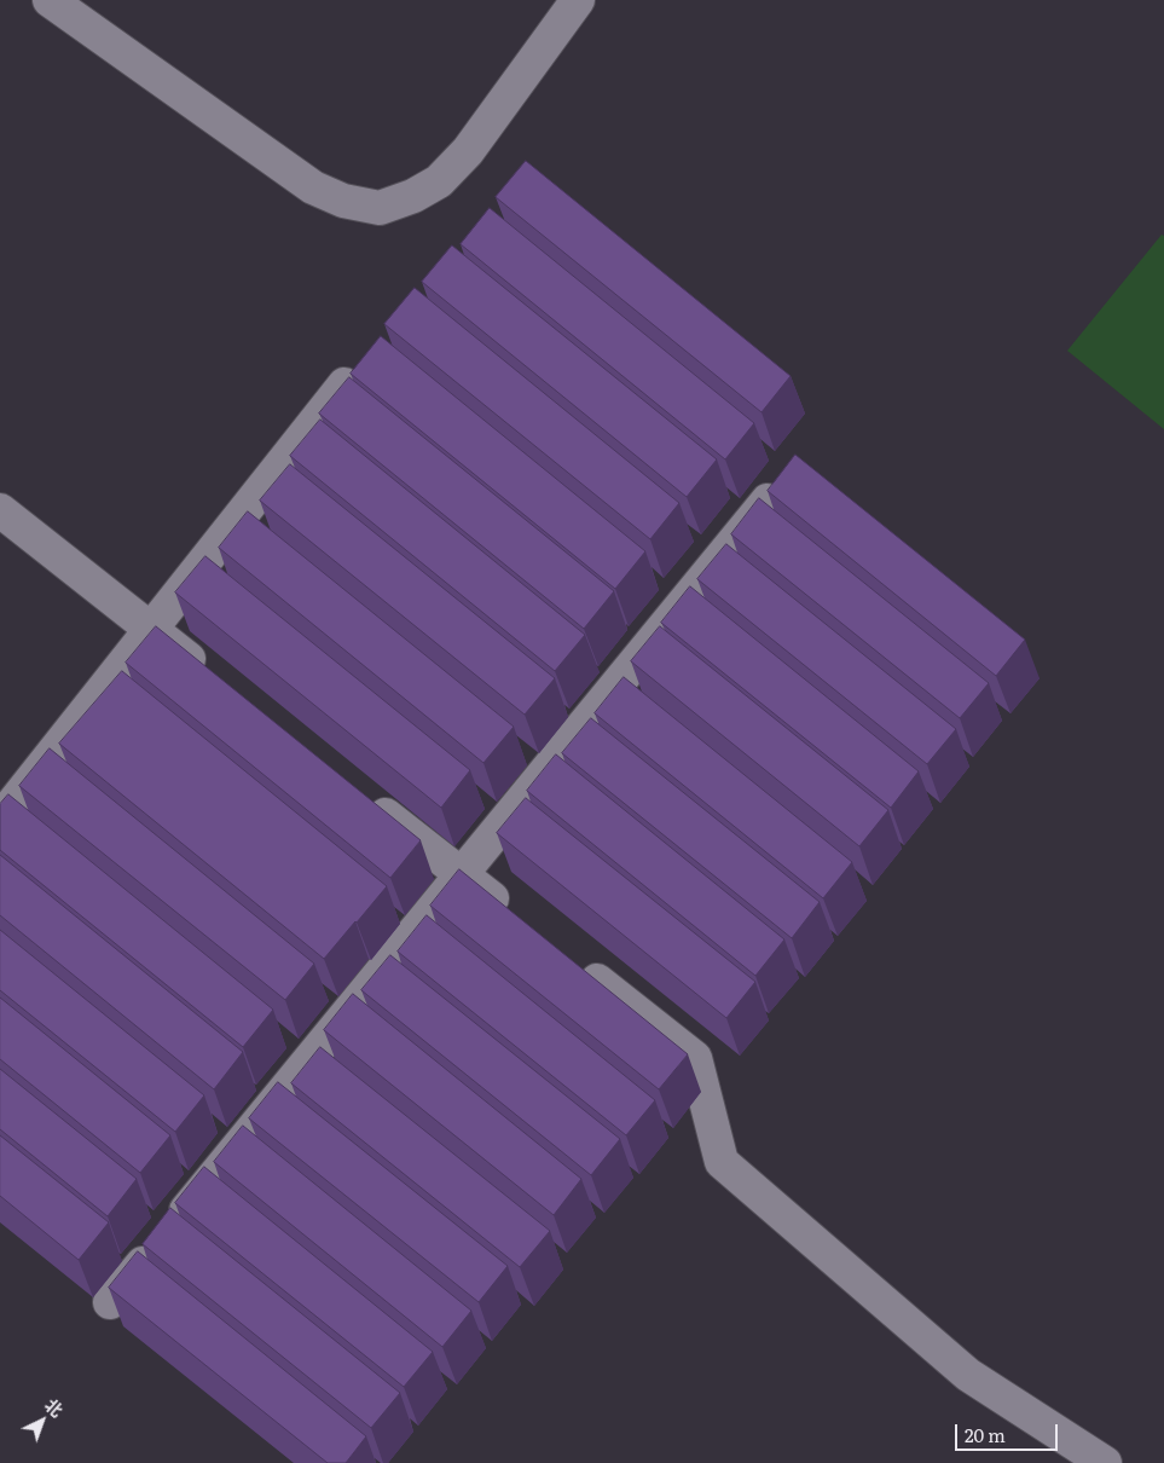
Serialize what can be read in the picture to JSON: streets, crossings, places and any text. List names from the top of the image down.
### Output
{
  "scale_bar": "20 m",
  "north": "top right"
}
